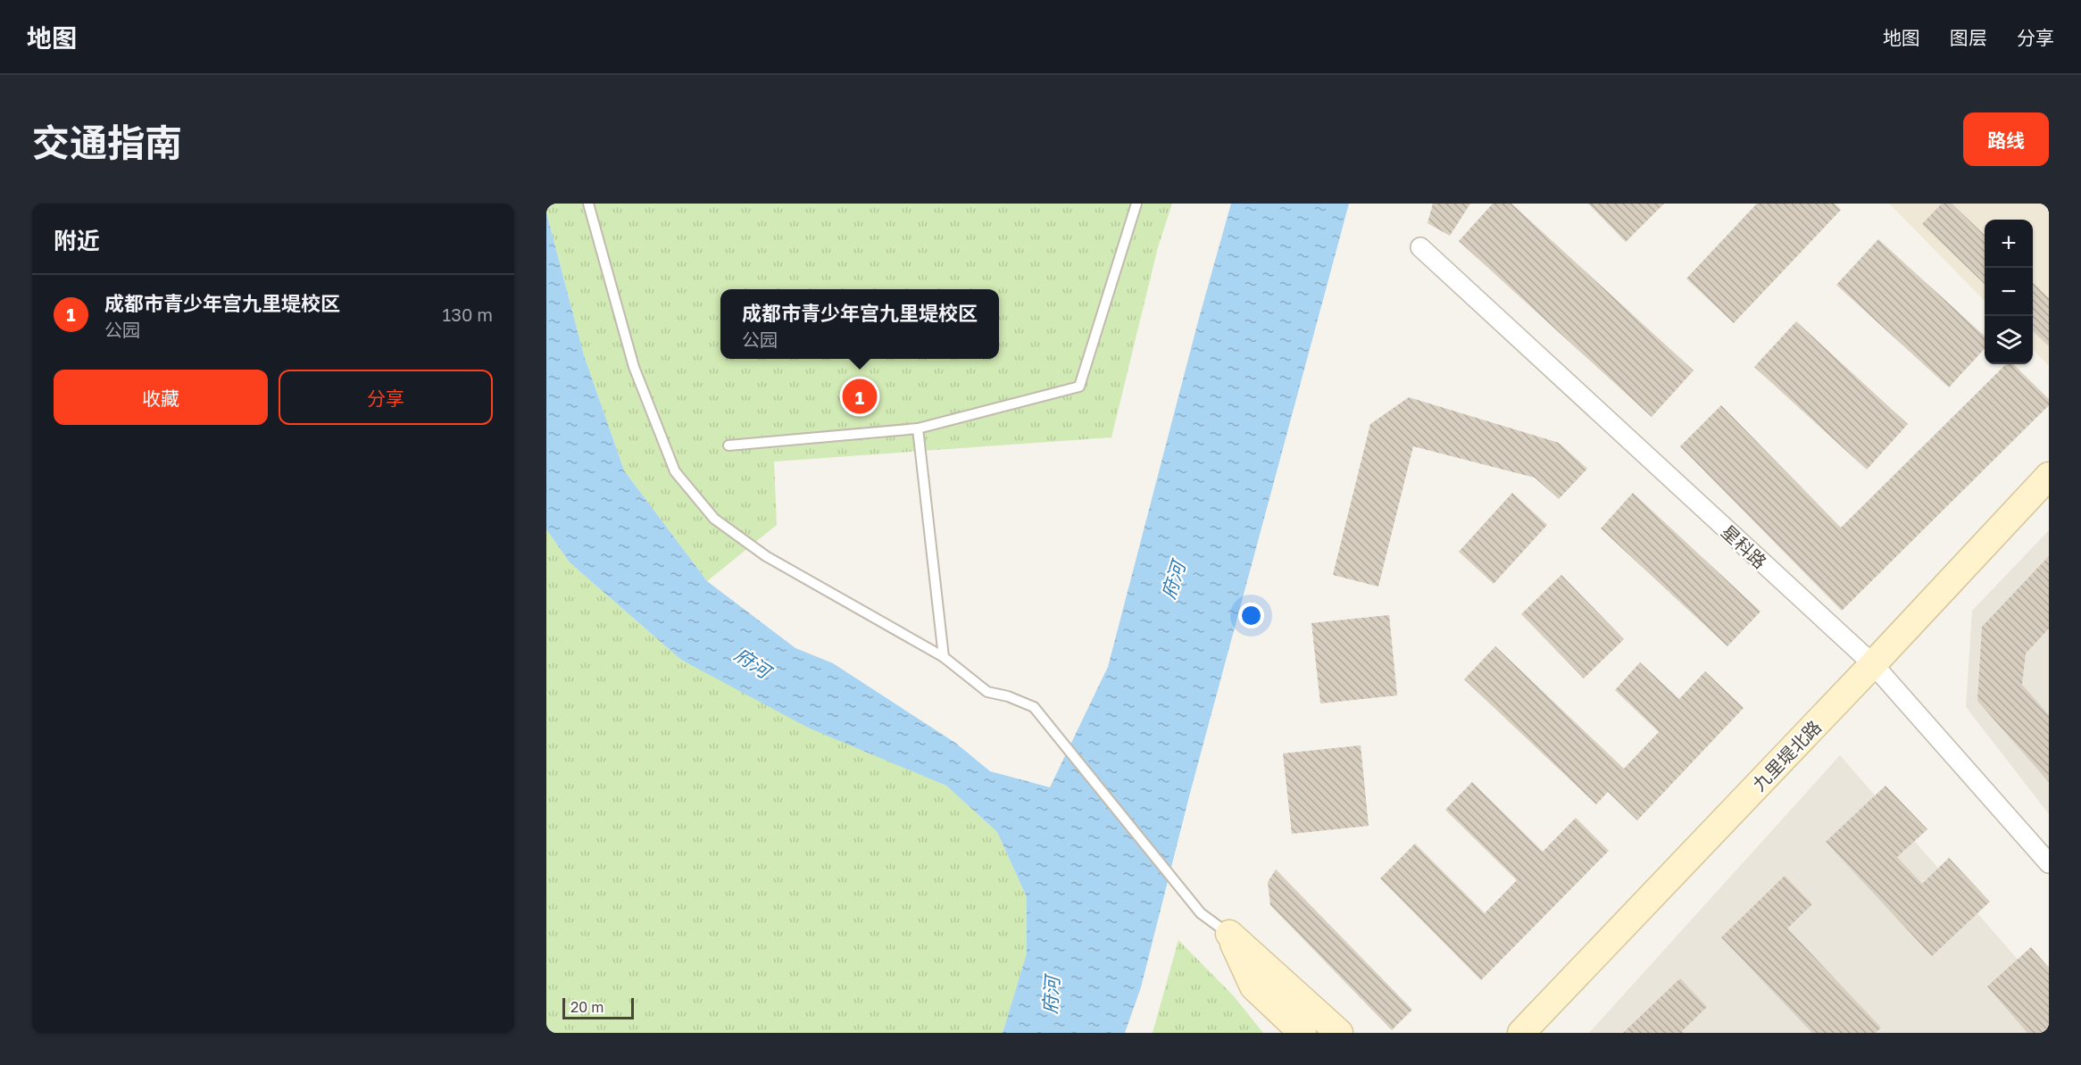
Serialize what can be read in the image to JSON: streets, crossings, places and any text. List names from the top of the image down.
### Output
{
  "streets": {
    "street": ["星科路", "九里堤北路"]
  },
  "crossings": [
    ["星科路", "九里堤北路"]
  ],
  "water": ["府河"],
  "scale_bar": "20 m",
  "page": {
    "header": "地图",
    "nav": ["地图", "图层", "分享"],
    "title": "交通指南",
    "buttons": [
      "路线",
      ["收藏", "分享"]
    ],
    "heading": "附近",
    "map_buttons": ["+", "−"],
    "list": [
      {
        "mark": "1",
        "name": "成都市青少年宫九里堤校区",
        "note": "公园",
        "value": "130 m"
      }
    ],
    "popup": ["成都市青少年宫九里堤校区", "公园"],
    "pins": "1",
    "scale": "20 m"
  }
}
